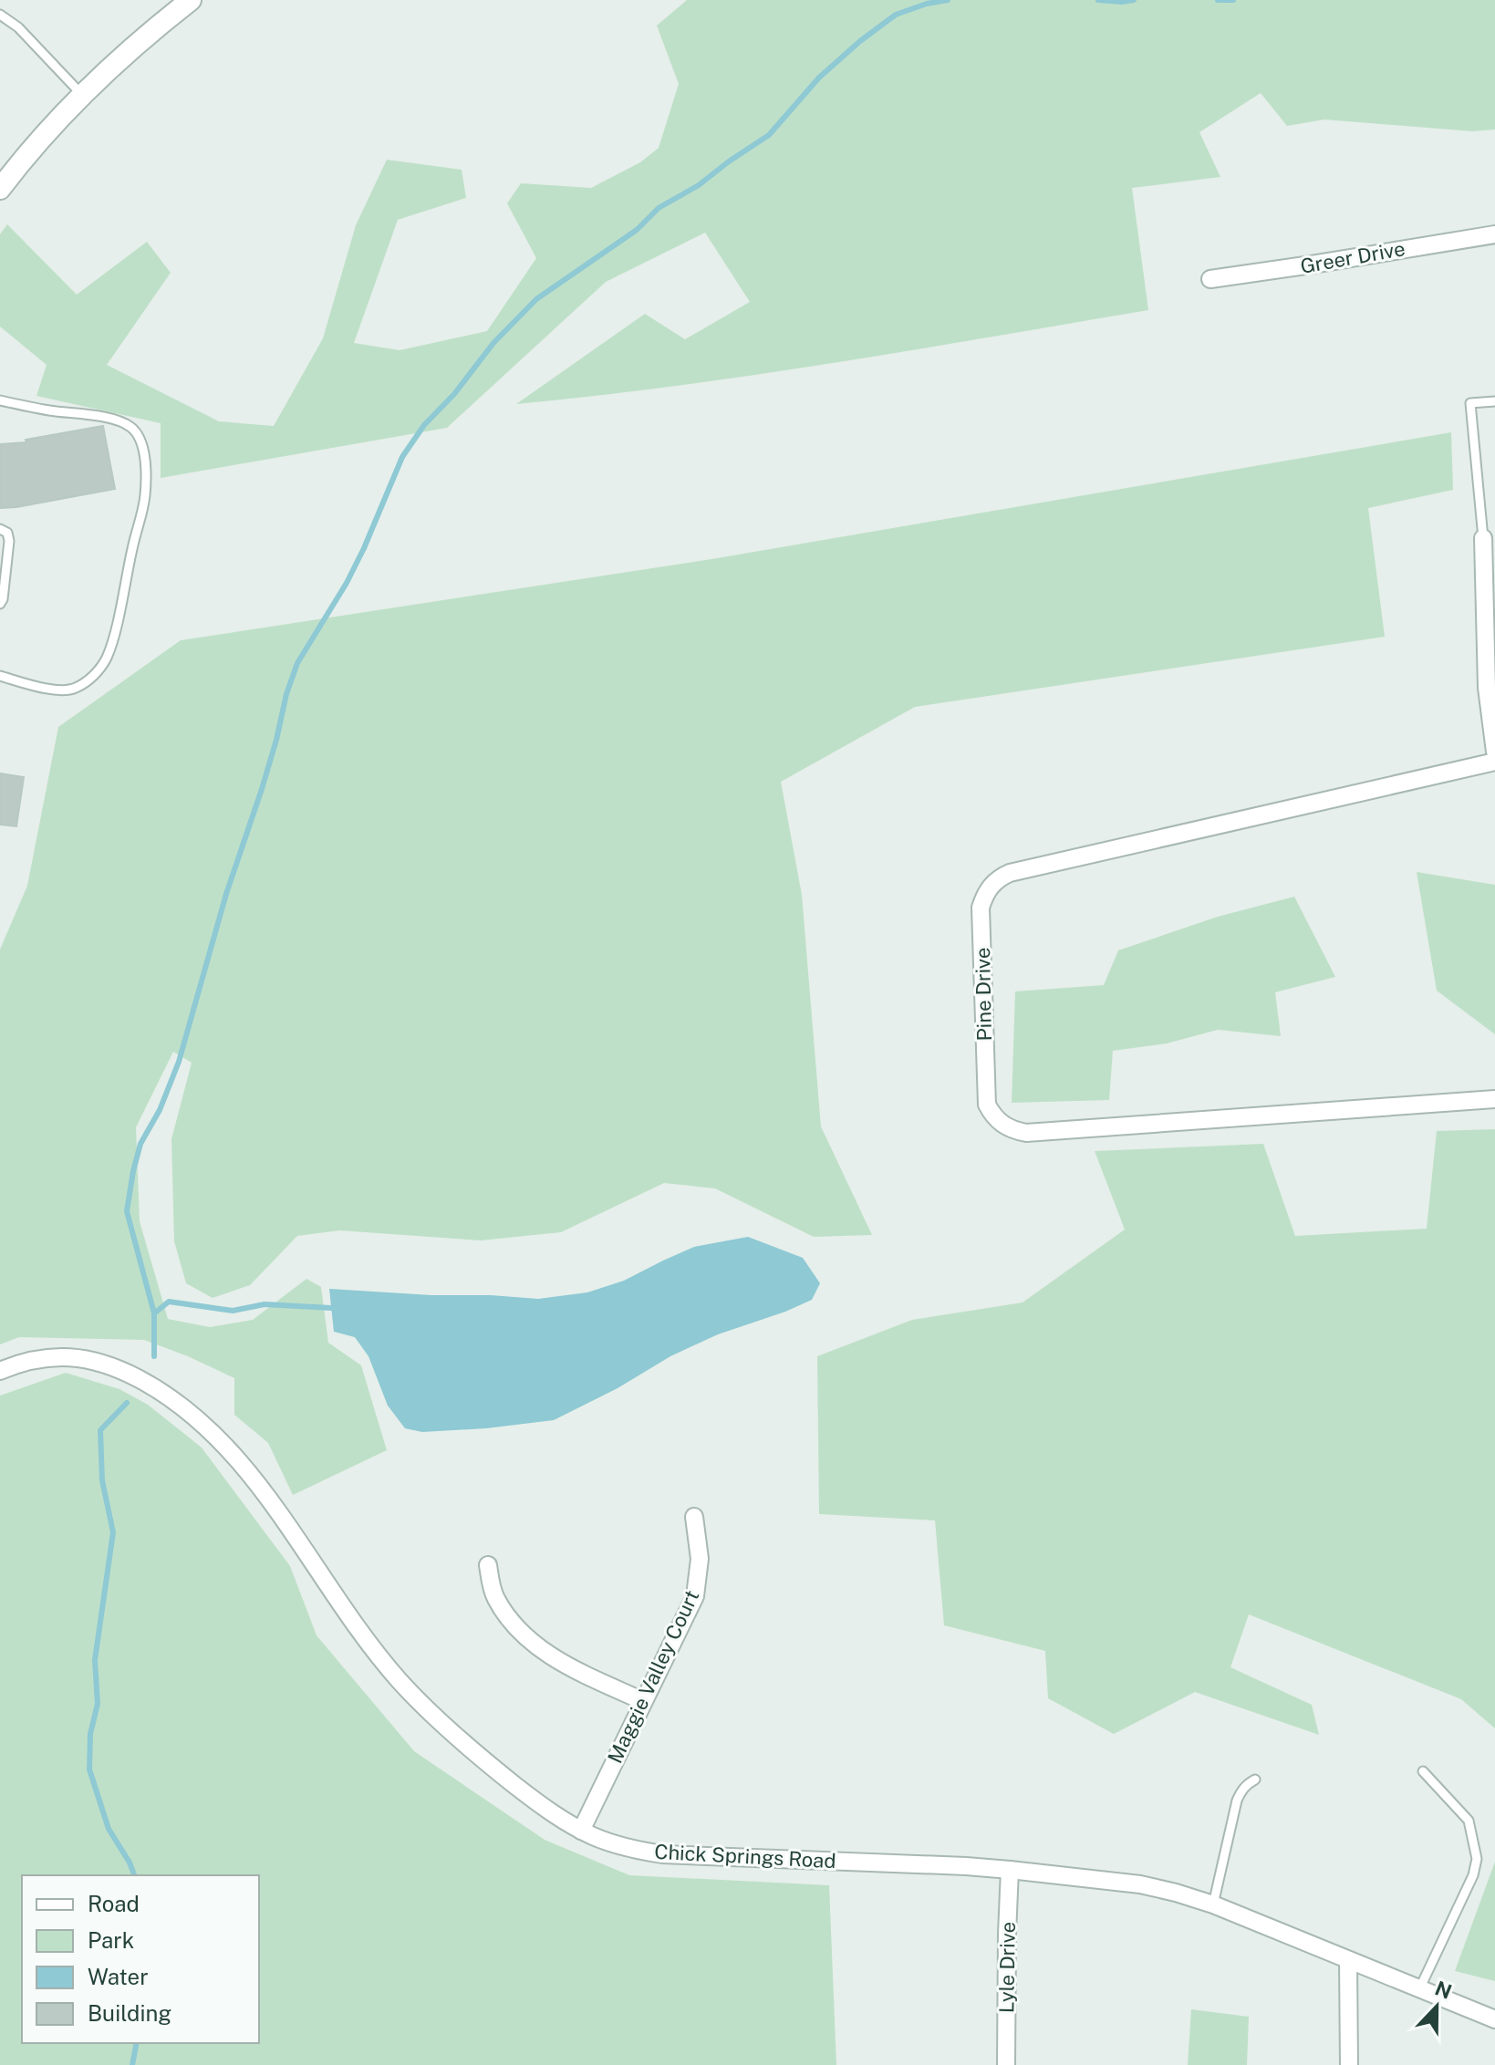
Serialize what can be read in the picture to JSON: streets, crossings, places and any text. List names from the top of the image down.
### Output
{
  "streets": {
    "street": [
      "Greer Drive",
      "Pine Drive",
      "Maggie Valley Court",
      "Chick Springs Road",
      "Lyle Drive"
    ]
  },
  "crossings": [
    ["Maggie Valley Court", "Chick Springs Road"],
    ["Chick Springs Road", "Lyle Drive"]
  ],
  "legend": [
    "Road",
    "Park",
    "Water",
    "Building"
  ],
  "north": "top"
}
